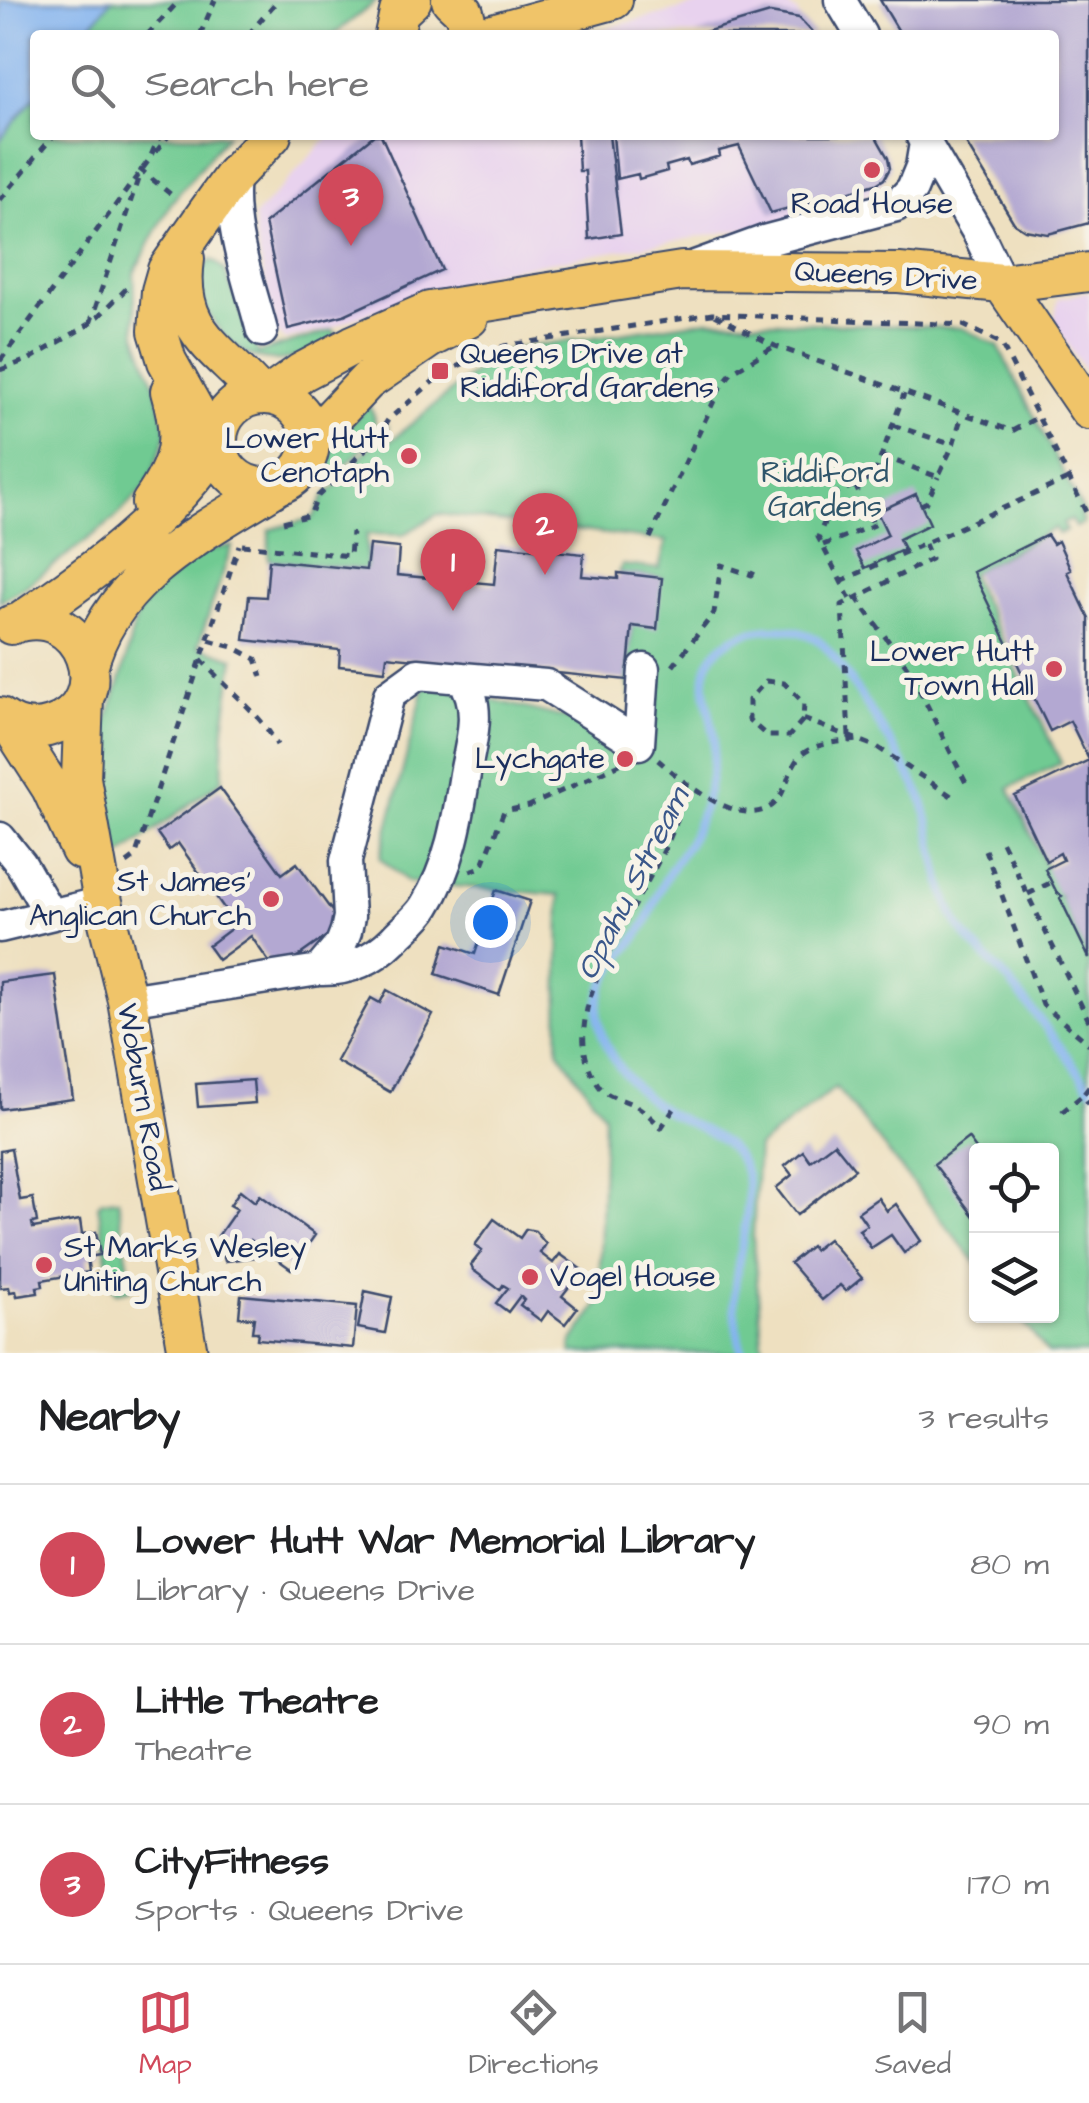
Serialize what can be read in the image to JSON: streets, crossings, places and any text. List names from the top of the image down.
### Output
{
  "streets": {
    "main road": ["Queens Drive", "Woburn Road"]
  },
  "water": ["Opahu Stream"],
  "parks": ["Riddiford Gardens"],
  "places": {
    "other": [
      "Road House",
      "Lower Hutt Cenotaph",
      "Lower Hutt Town Hall",
      "Lychgate",
      "St James' Anglican Church",
      "St Marks Wesley Uniting Church",
      "Vogel House"
    ],
    "transit": ["Queens Drive at Riddiford Gardens"]
  },
  "page": {
    "search": "Search here",
    "pins": ["3", "2", "1"],
    "heading": ["Nearby", "3 results"],
    "list": [
      {
        "mark": "1",
        "name": "Lower Hutt War Memorial Library",
        "note": "Library · Queens Drive",
        "value": "80 m"
      },
      {
        "mark": "2",
        "name": "Little Theatre",
        "note": "Theatre",
        "value": "90 m"
      },
      {
        "mark": "3",
        "name": "CityFitness",
        "note": "Sports · Queens Drive",
        "value": "170 m"
      }
    ],
    "nav": ["Map", "Directions", "Saved"]
  }
}
